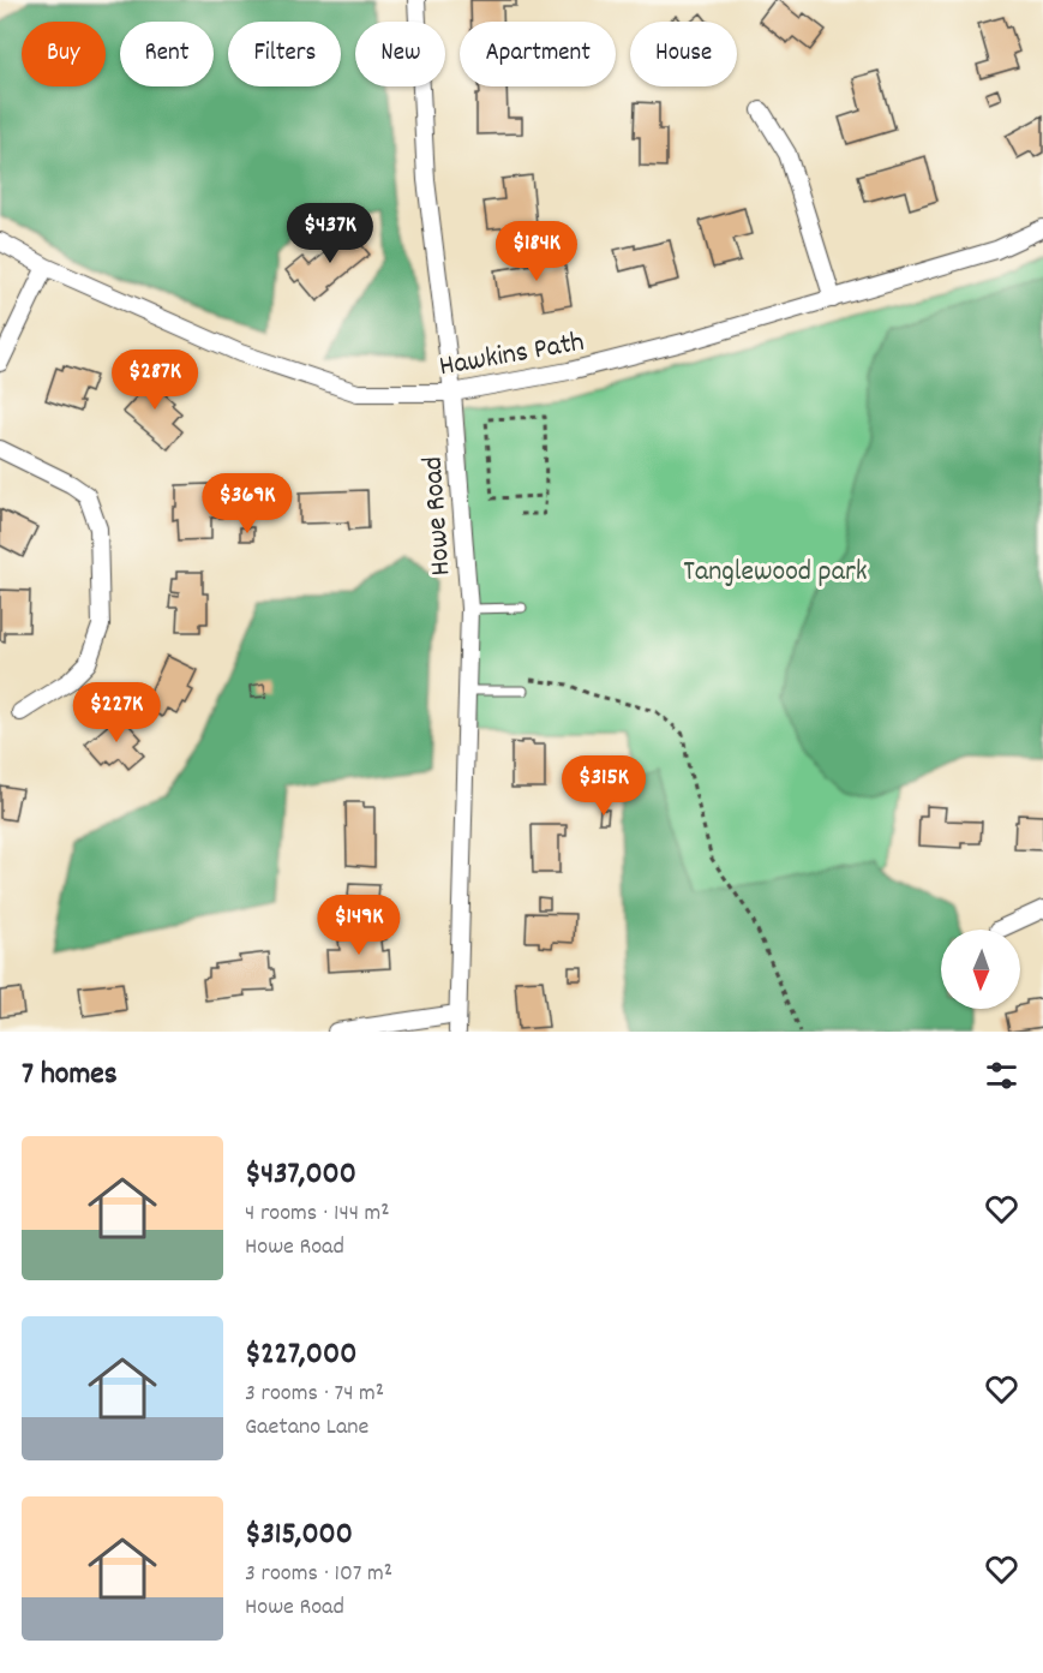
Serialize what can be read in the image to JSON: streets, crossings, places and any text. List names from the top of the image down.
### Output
{
  "streets": {
    "street": ["Hawkins Path", "Howe Road"]
  },
  "crossings": [
    ["Hawkins Path", "Howe Road"]
  ],
  "parks": ["Tanglewood park"],
  "north": "bottom",
  "page": {
    "chip": [
      "Buy",
      "Rent",
      "Filters",
      "New",
      "Apartment",
      "House"
    ],
    "price": [
      "$437K",
      "$184K",
      "$287K",
      "$369K",
      "$227K",
      "$315K",
      "$149K"
    ],
    "heading": "7 homes",
    "list": [
      {
        "name": "$437,000",
        "note": "4 rooms · 144 m² · Howe Road"
      },
      {
        "name": "$227,000",
        "note": "3 rooms · 74 m² · Gaetano Lane"
      },
      {
        "name": "$315,000",
        "note": "3 rooms · 107 m² · Howe Road"
      }
    ]
  }
}
